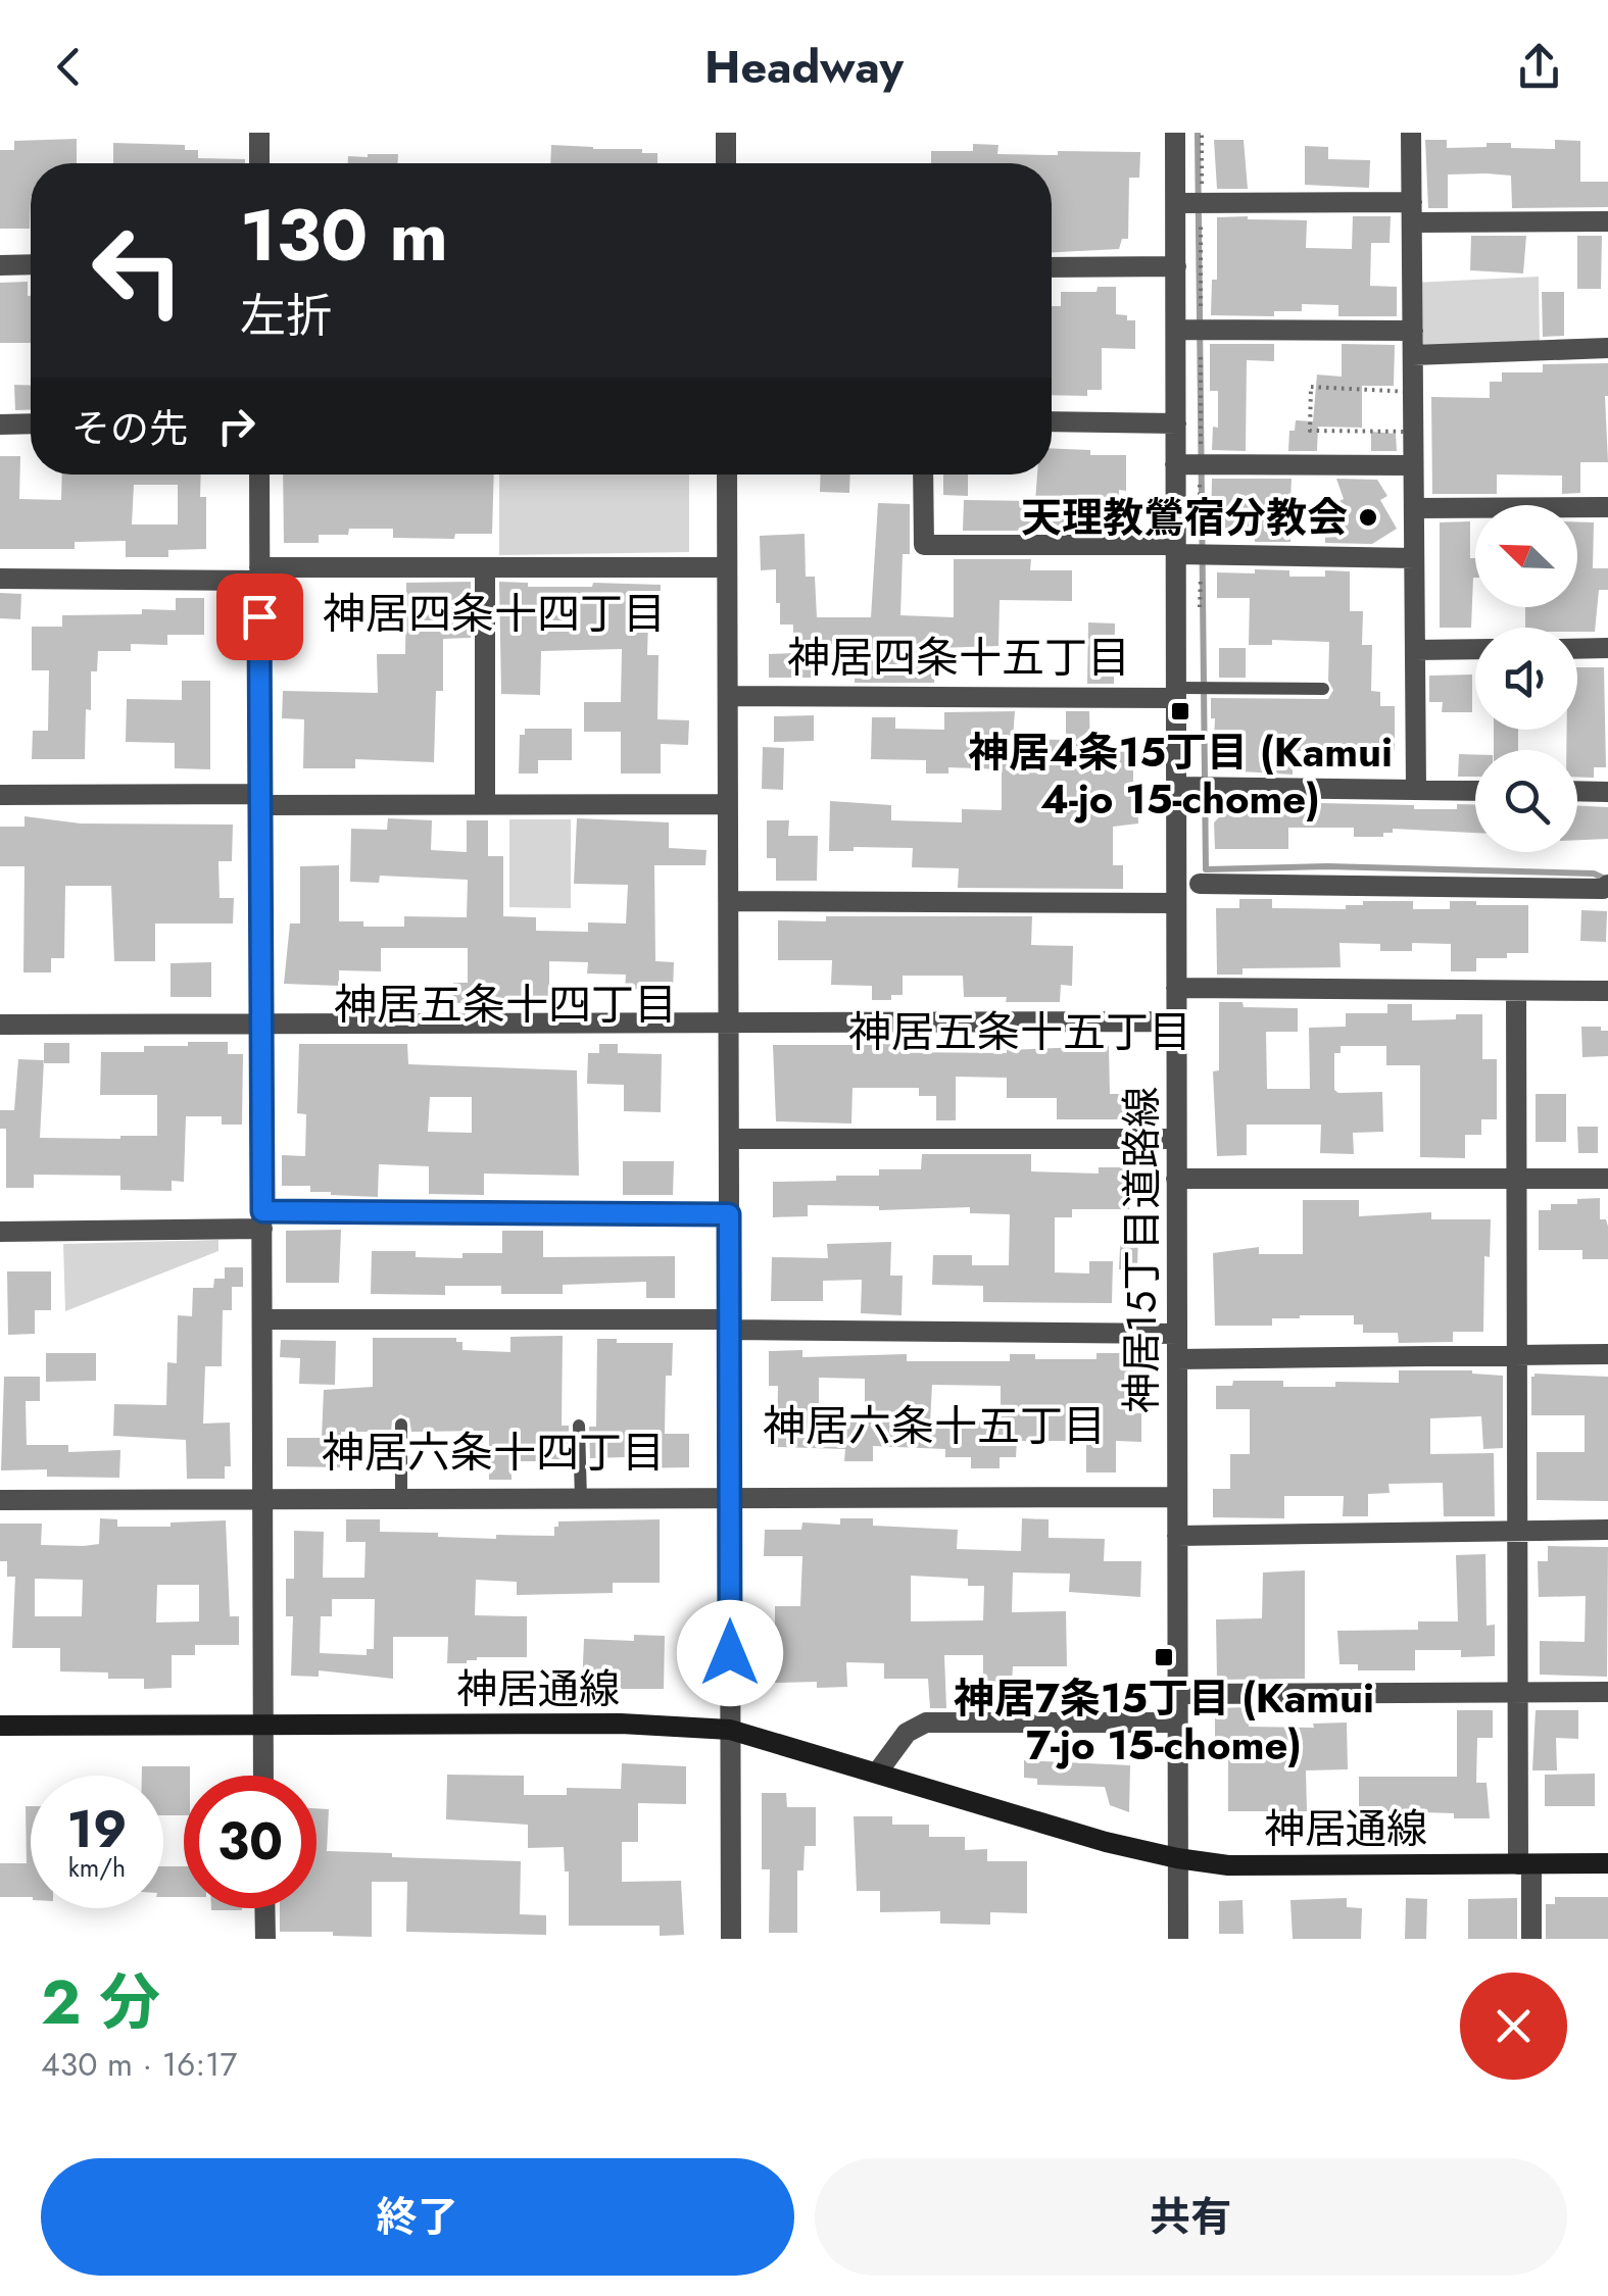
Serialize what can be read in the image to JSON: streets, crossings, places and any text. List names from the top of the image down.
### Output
{
  "streets": {
    "street": ["神居15丁目道路線", "神居通線"]
  },
  "crossings": [
    ["神居15丁目道路線", "神居通線"]
  ],
  "districts": [
    "神居四条十四丁目",
    "神居四条十五丁目",
    "神居五条十四丁目",
    "神居五条十五丁目",
    "神居六条十五丁目",
    "神居六条十四丁目"
  ],
  "places": {
    "other": ["天理教鶯宿分教会"],
    "transit": ["神居4条15丁目 (Kamui 4-jo 15-chome)", "神居7条15丁目 (Kamui 7-jo 15-chome)"]
  },
  "north": "top left",
  "page": {
    "header": "Headway",
    "turn": ["130 m", "左折"],
    "then": "その先",
    "speed": "19 km/h",
    "limit": "30",
    "heading": ["2 分", "430 m · 16:17"],
    "buttons": ["終了", "共有"]
  }
}
